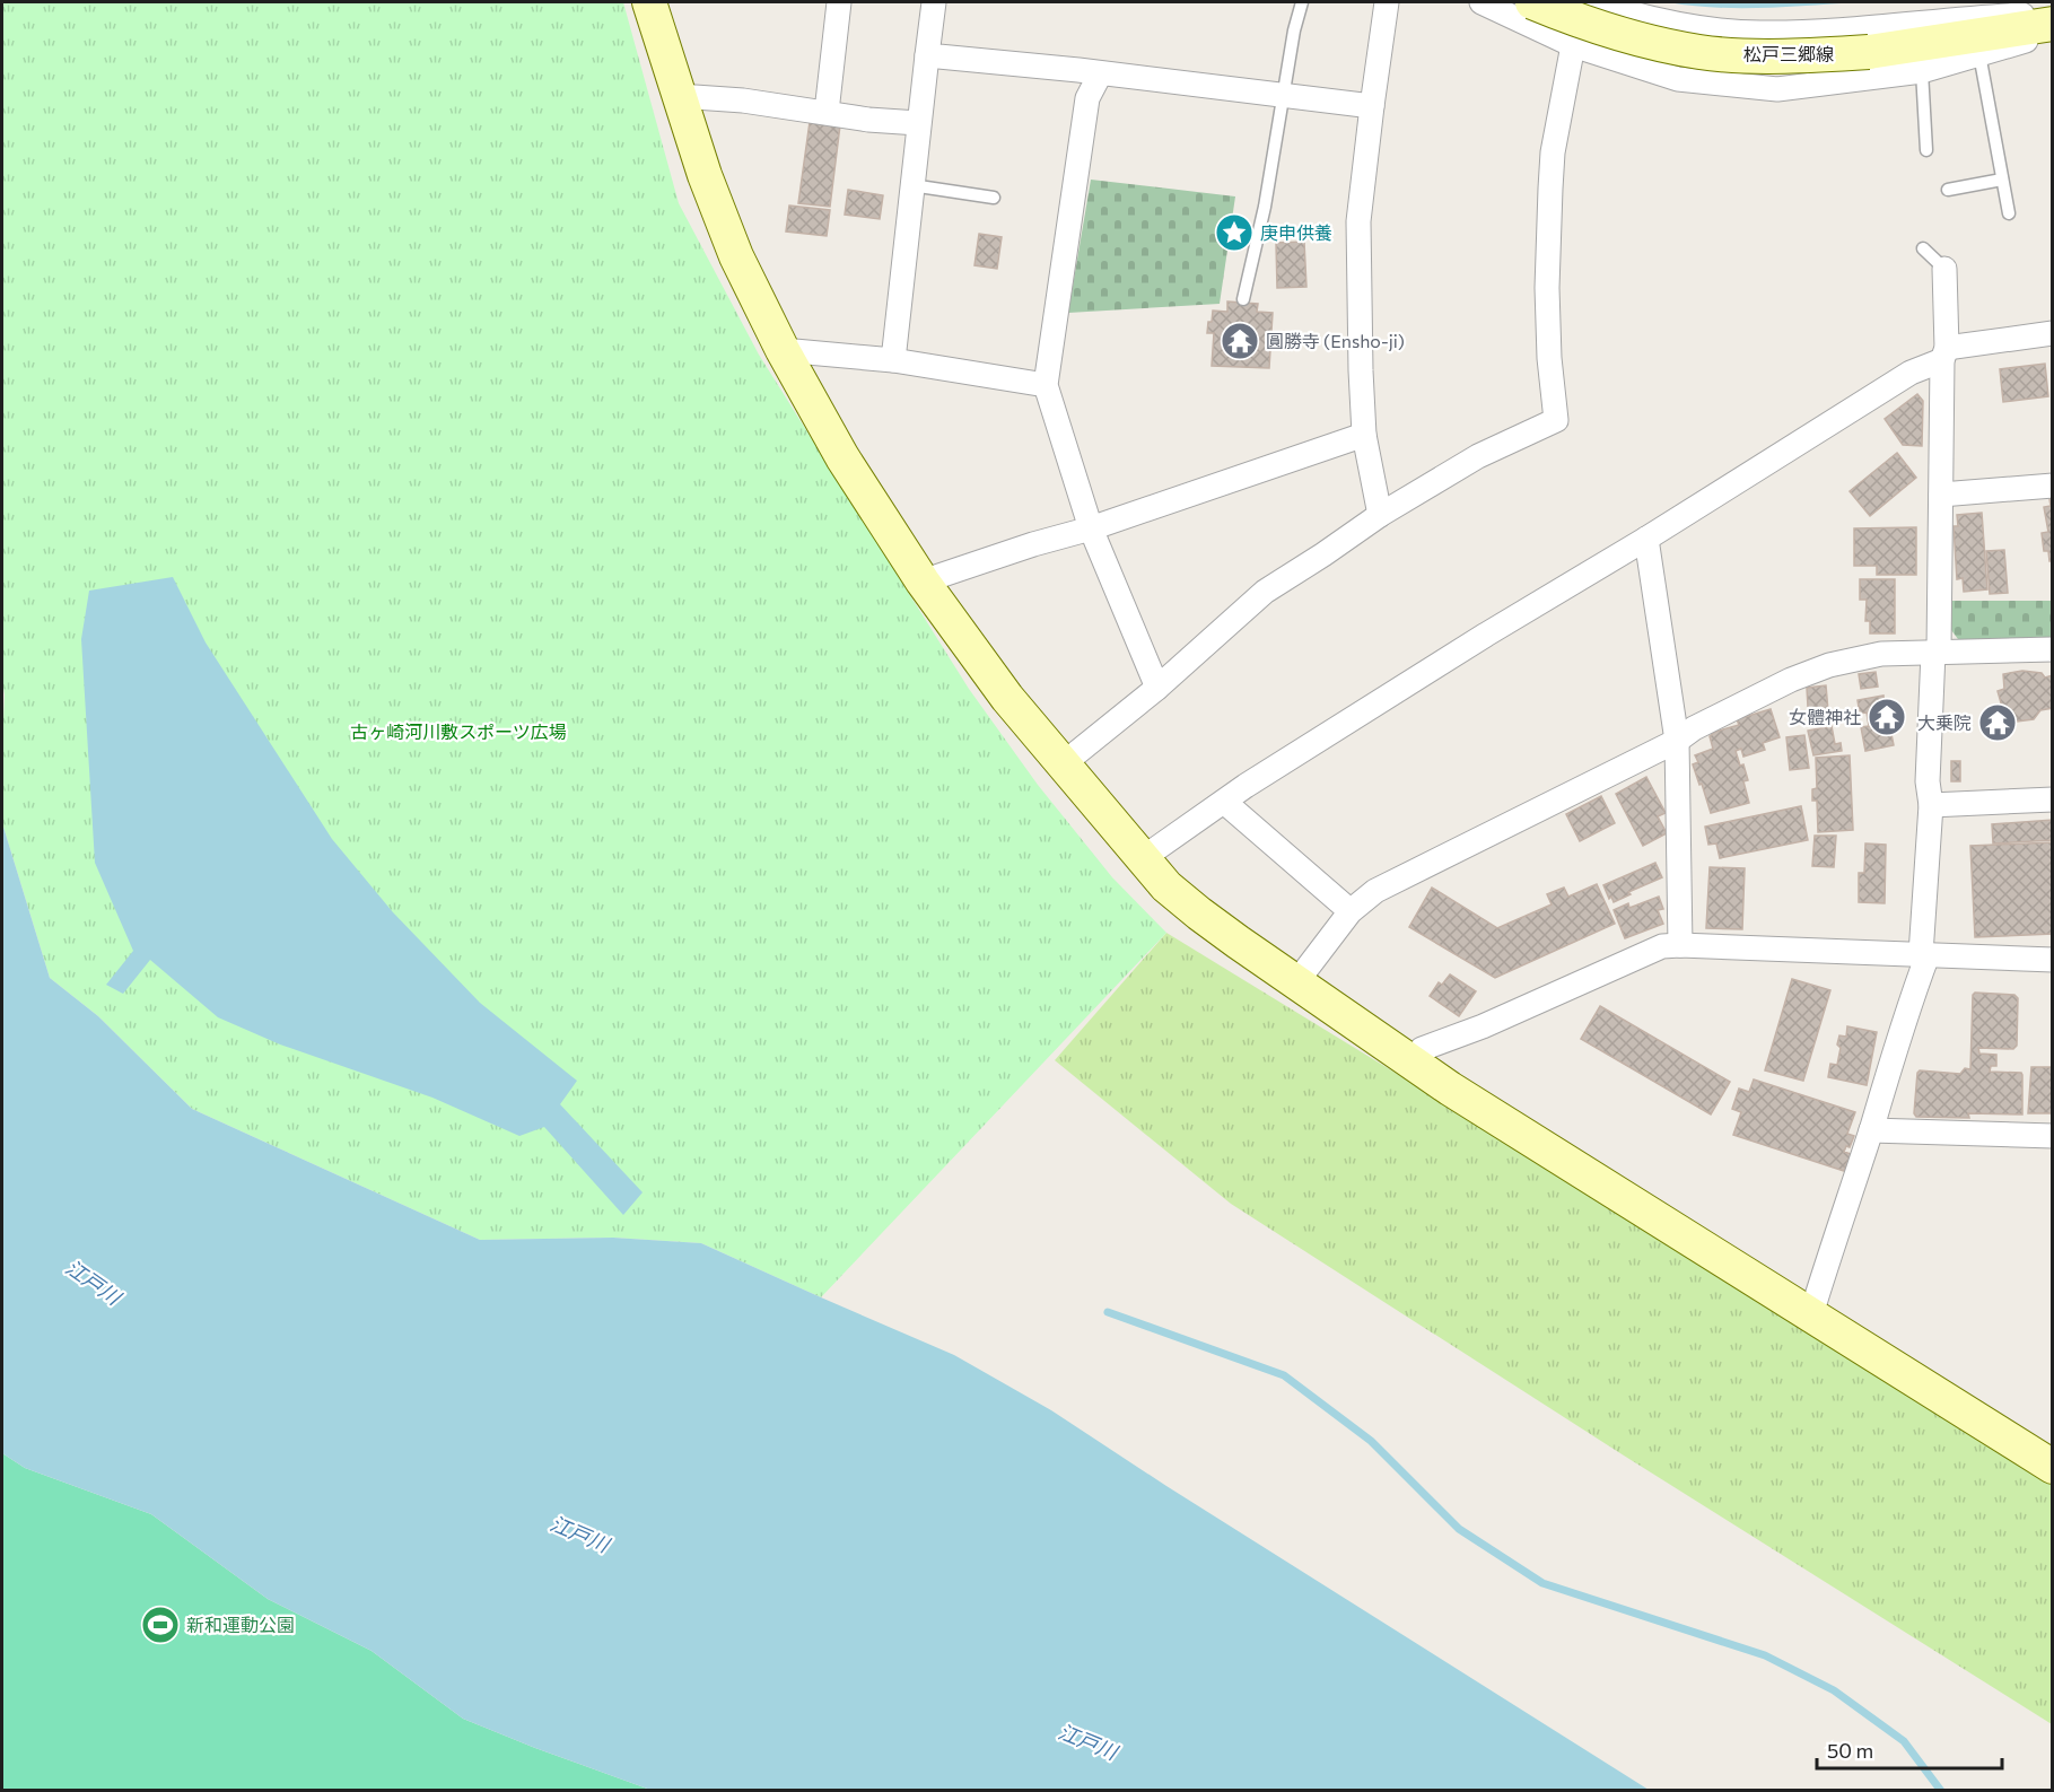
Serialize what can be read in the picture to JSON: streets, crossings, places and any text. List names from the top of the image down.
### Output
{
  "streets": {
    "street": ["松戸三郷線"]
  },
  "water": ["江戸川"],
  "parks": ["古ヶ崎河川敷スポーツ広場"],
  "places": {
    "place": ["庚申供養"],
    "temple": ["圓勝寺 (Ensho-ji)", "女體神社", "大乗院"],
    "sports": ["新和運動公園"]
  },
  "scale_bar": "50 m"
}
